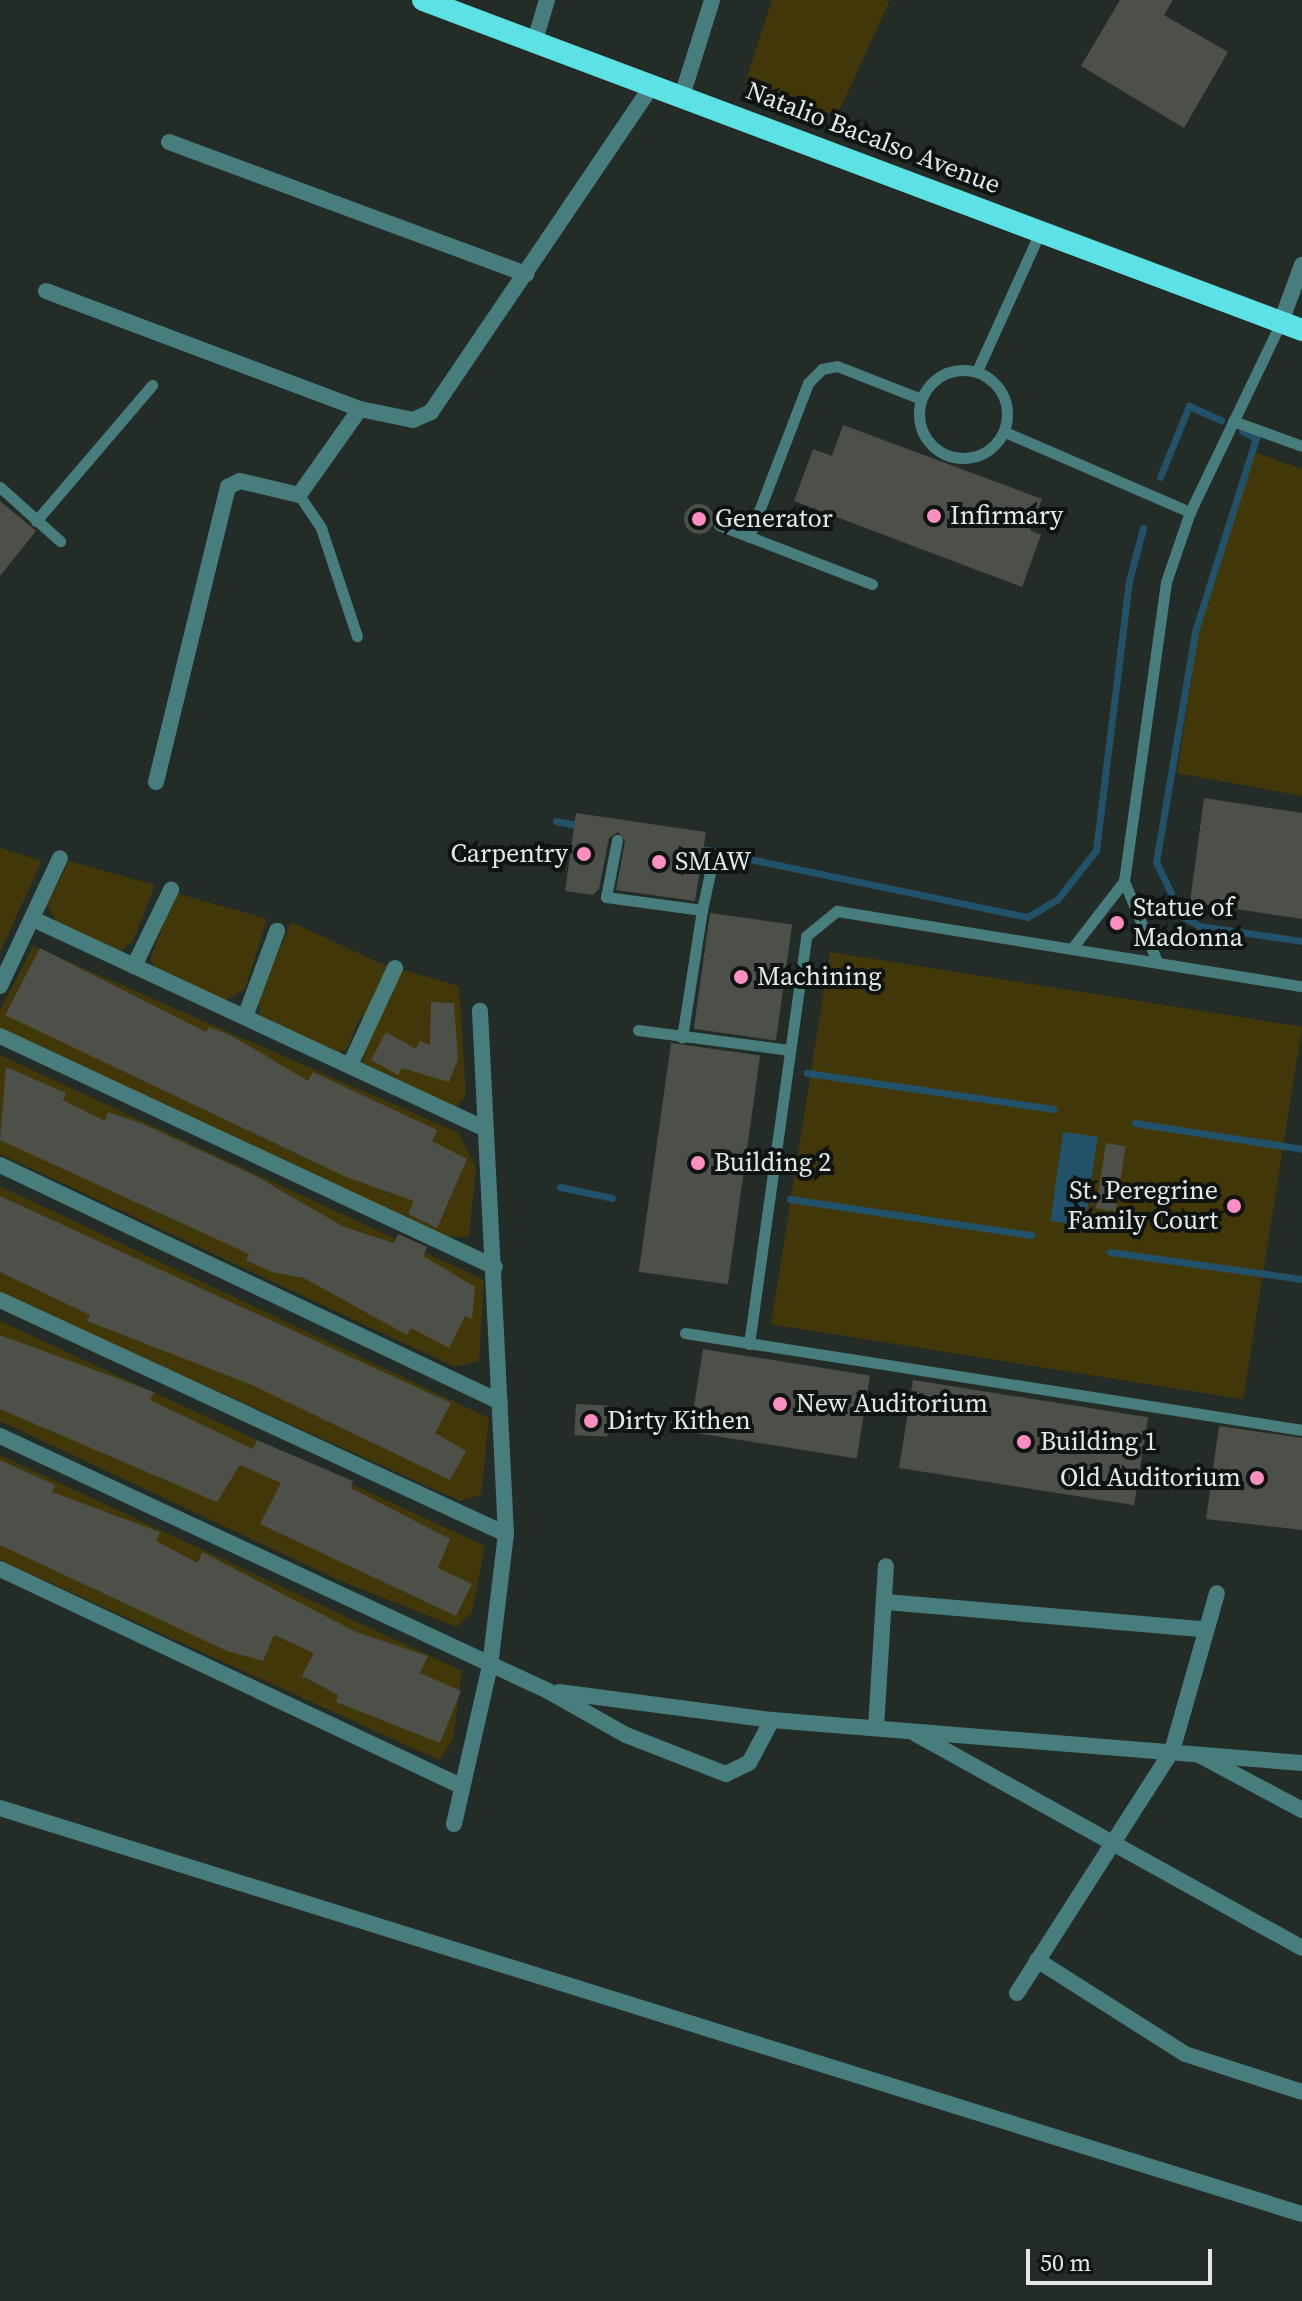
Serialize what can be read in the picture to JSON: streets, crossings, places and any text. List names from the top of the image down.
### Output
{
  "streets": {
    "highway": ["Natalio Bacalso Avenue"]
  },
  "places": [
    "Infirmary",
    "Generator",
    "Carpentry",
    "SMAW",
    "Statue of Madonna",
    "Machining",
    "Building 2",
    "St. Peregrine Family Court",
    "New Auditorium",
    "Dirty Kithen",
    "Building 1",
    "Old Auditorium"
  ],
  "scale_bar": "50 m"
}
